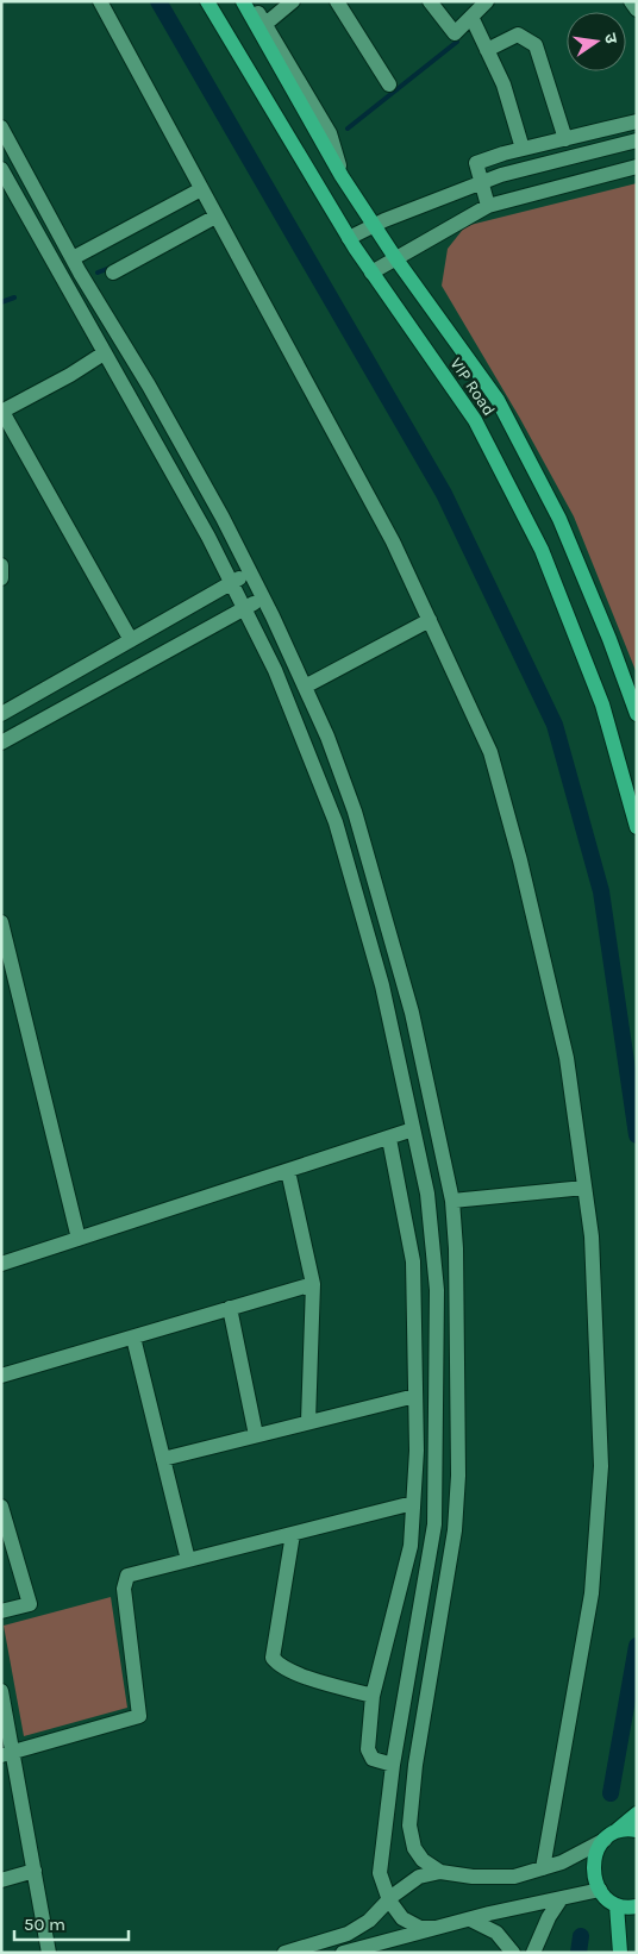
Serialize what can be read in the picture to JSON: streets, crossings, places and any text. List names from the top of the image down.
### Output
{
  "streets": {
    "main road": ["VIP Road"]
  },
  "scale_bar": "50 m",
  "north": "right"
}
